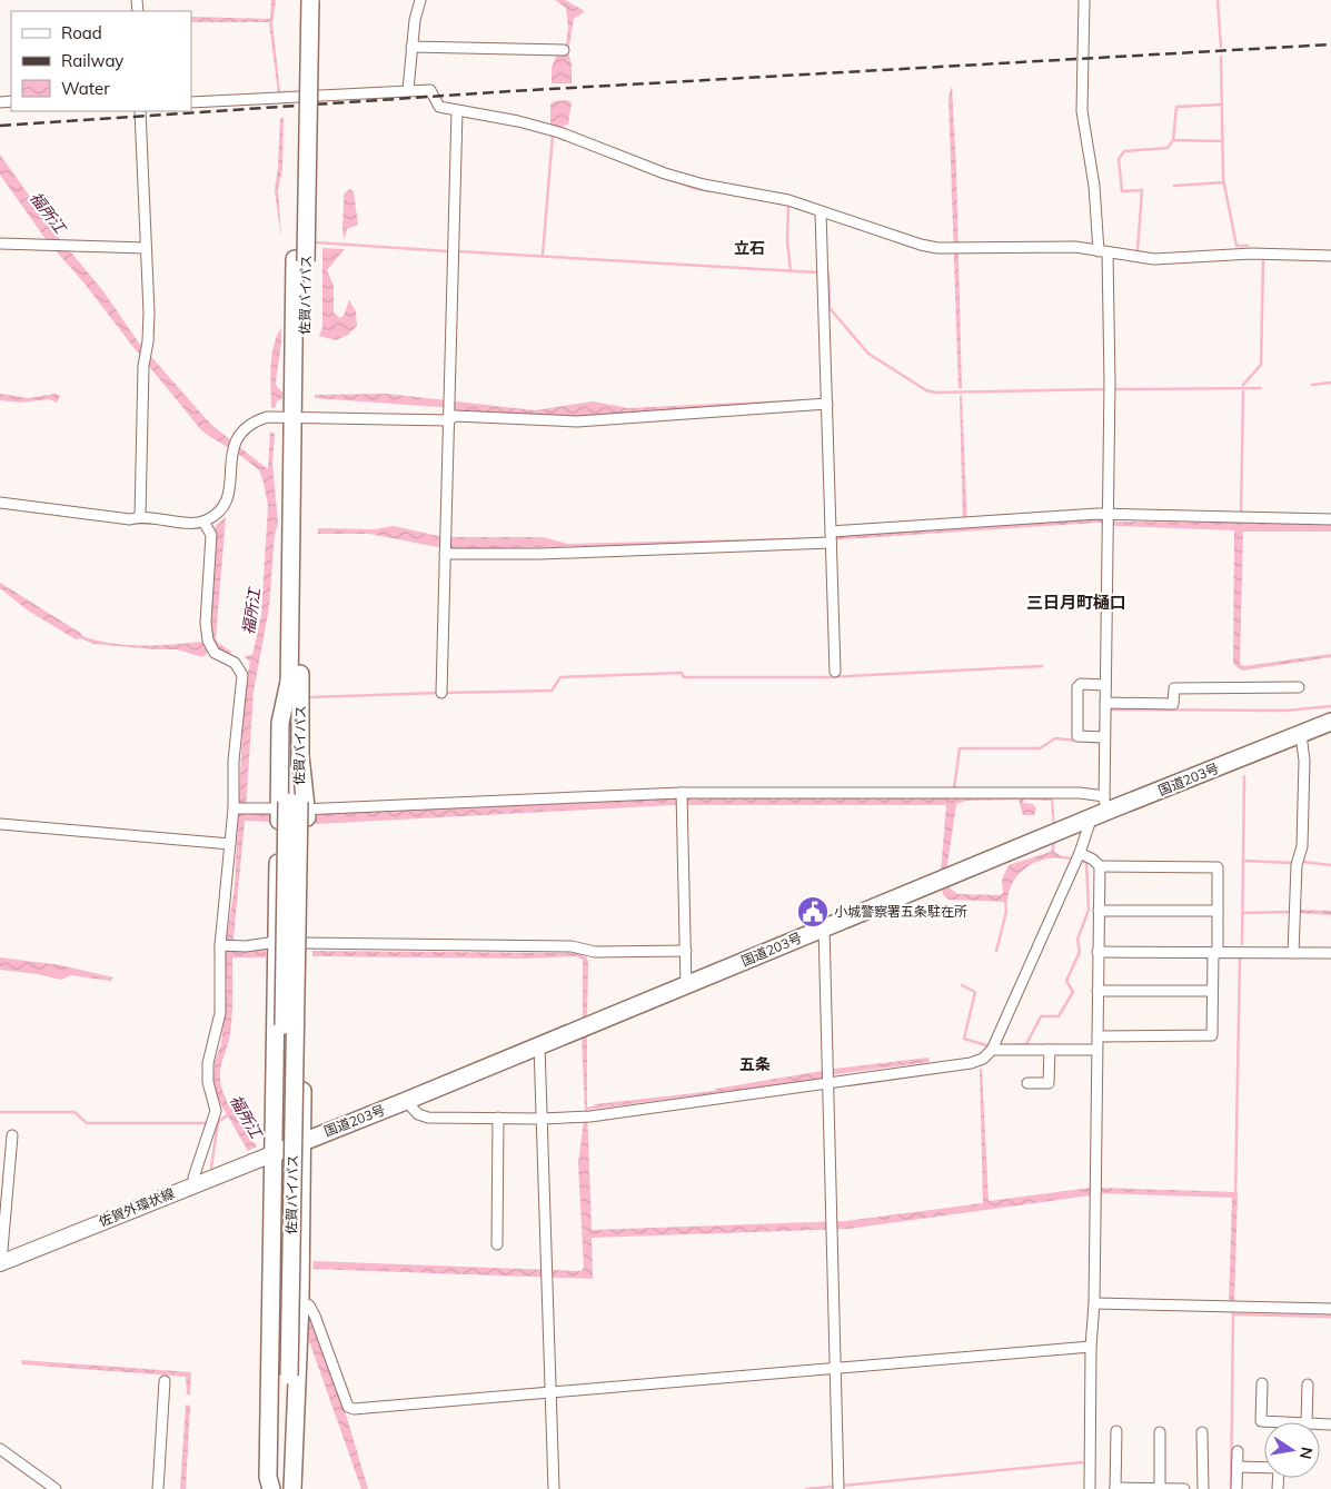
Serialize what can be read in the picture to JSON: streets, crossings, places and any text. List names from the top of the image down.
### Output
{
  "streets": {
    "highway": ["佐賀バイパス", "国道203号"],
    "main road": ["佐賀外環状線"]
  },
  "crossings": [
    ["国道203号", "佐賀外環状線"]
  ],
  "districts": ["立石", "三日月町樋口", "五条"],
  "water": ["福所江"],
  "places": {
    "public building": ["小城警察署五条駐在所"]
  },
  "legend": ["Road", "Railway", "Water"],
  "north": "right"
}
